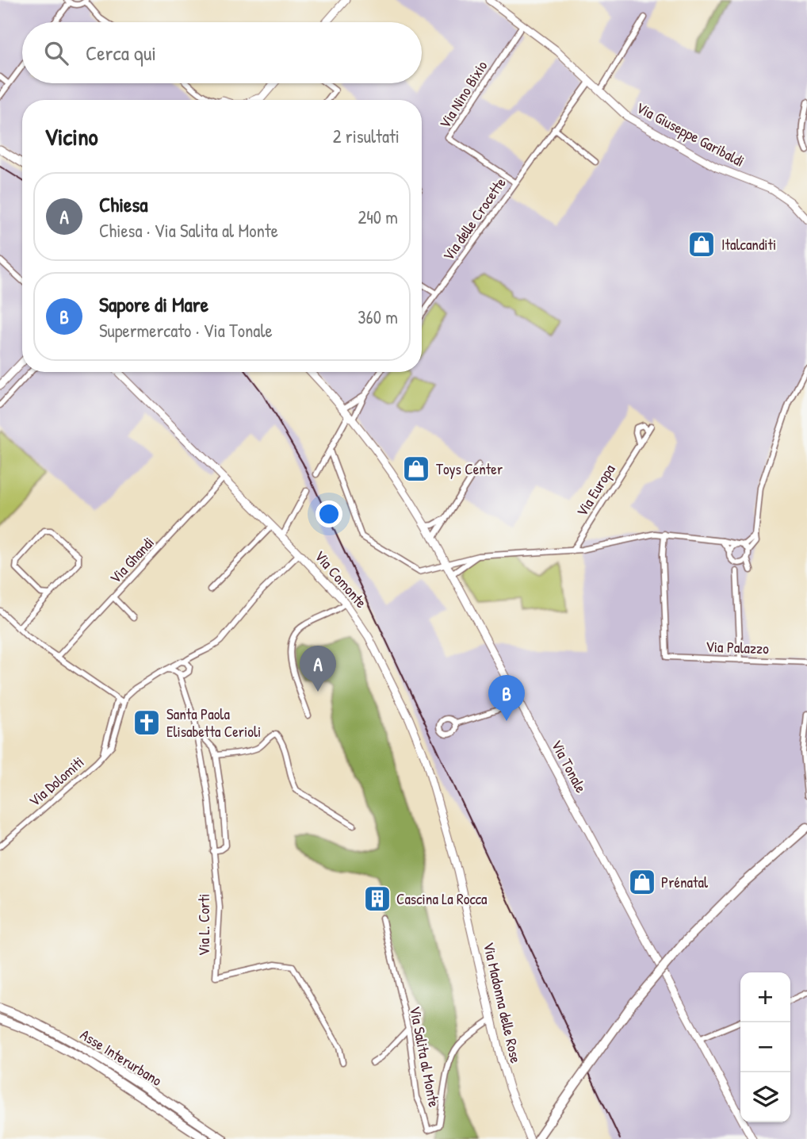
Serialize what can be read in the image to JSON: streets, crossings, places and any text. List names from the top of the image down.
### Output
{
  "streets": {
    "highway": ["Asse Interurbano"],
    "street": [
      "Via Nino Bixio",
      "Via Giuseppe Garibaldi",
      "Via delle Crocette",
      "Via Europa",
      "Via Ghandi",
      "Via Comonte",
      "Via Palazzo",
      "Via Tonale",
      "Via Dolomiti",
      "Via L. Corti",
      "Via Madonna delle Rose",
      "Via Salita al Monte"
    ]
  },
  "crossings": [
    ["Via Nino Bixio", "Via Giuseppe Garibaldi"],
    ["Via Nino Bixio", "Via delle Crocette"],
    ["Via Giuseppe Garibaldi", "Via delle Crocette"],
    ["Via Ghandi", "Via Comonte"],
    ["Via Comonte", "Via Madonna delle Rose"],
    ["Via Madonna delle Rose", "Via Salita al Monte"]
  ],
  "places": {
    "shop": ["Italcanditi", "Toys Center", "Prénatal"],
    "church": ["Santa Paola Elisabetta Cerioli"],
    "building": ["Cascina La Rocca"]
  },
  "page": {
    "search": "Cerca qui",
    "heading": ["Vicino", "2 risultati"],
    "list": [
      {
        "mark": "A",
        "name": "Chiesa",
        "note": "Chiesa · Via Salita al Monte",
        "value": "240 m"
      },
      {
        "mark": "B",
        "name": "Sapore di Mare",
        "note": "Supermercato · Via Tonale",
        "value": "360 m"
      }
    ],
    "pins": ["A", "B"],
    "map_buttons": ["+", "−"]
  }
}
